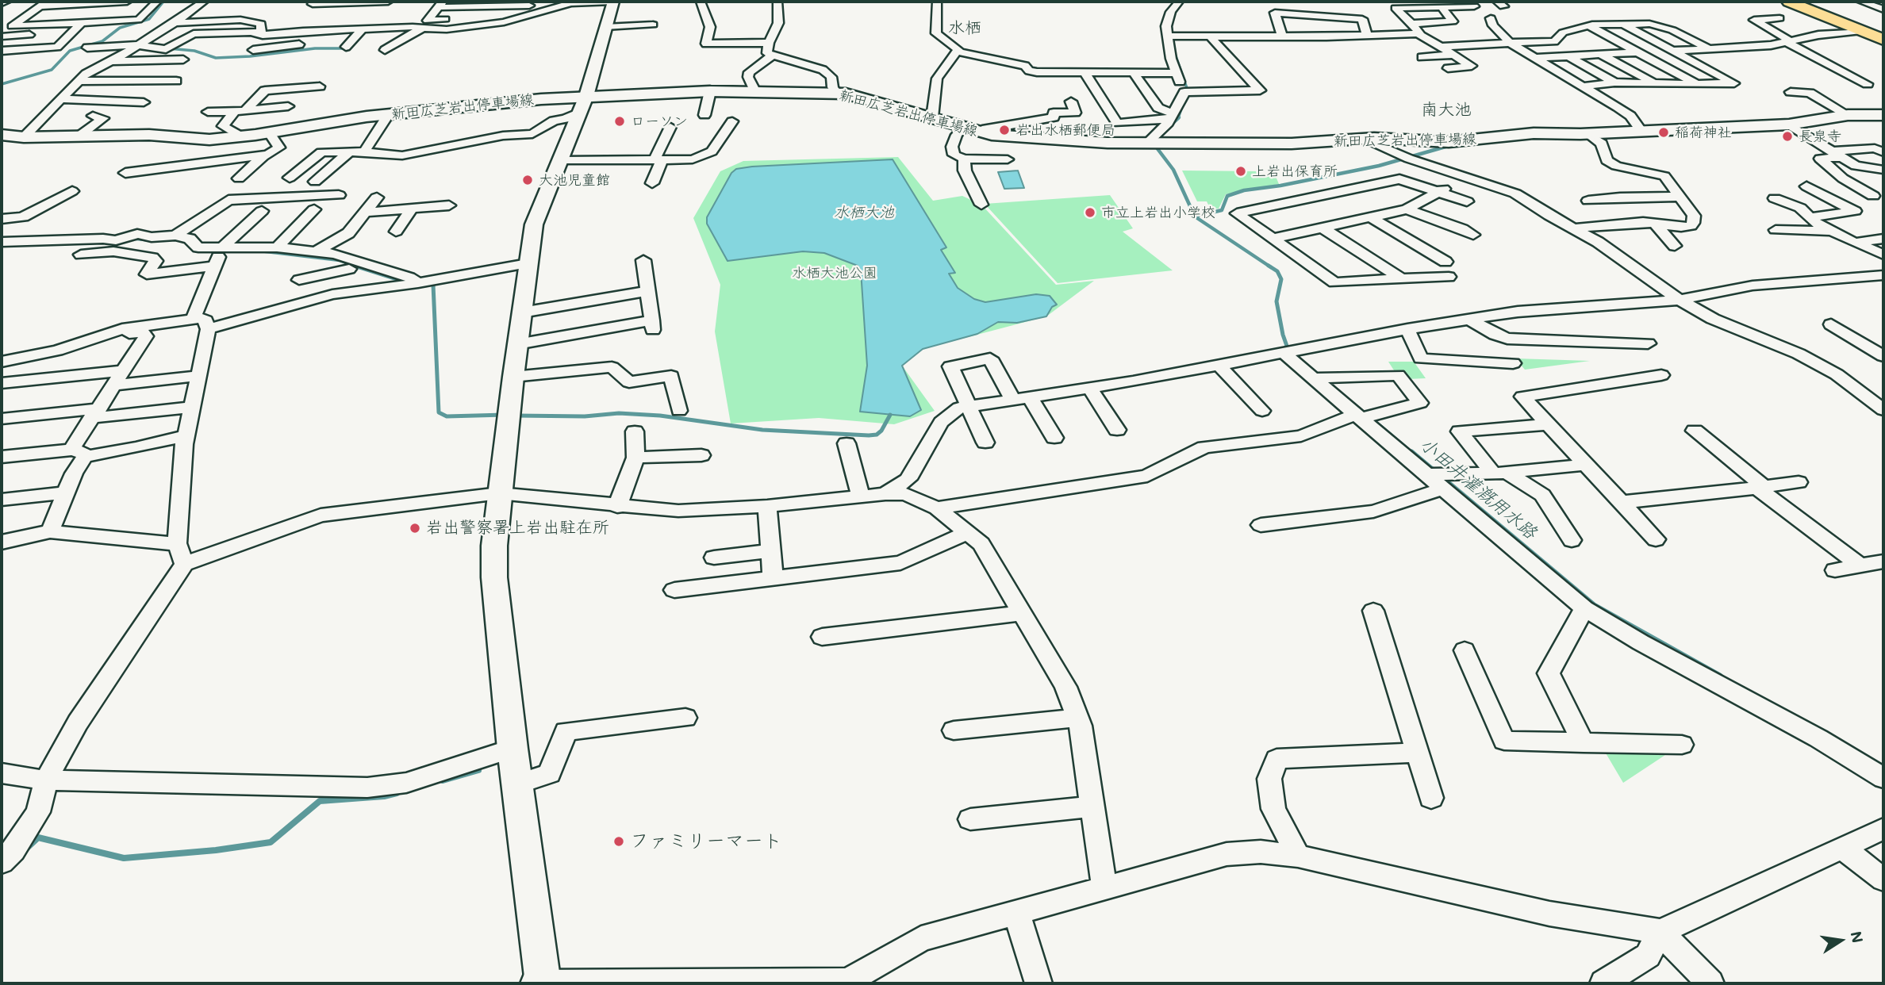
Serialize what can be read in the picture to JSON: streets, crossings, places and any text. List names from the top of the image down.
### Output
{
  "streets": {
    "main road": ["新田広芝岩出停車場線"]
  },
  "districts": ["水栖", "南大池"],
  "water": ["水栖大池", "小田井灌漑用水路"],
  "parks": ["水栖大池公園"],
  "places": [
    "ローソン",
    "岩出水栖郵便局",
    "稲荷神社",
    "長泉寺",
    "上岩出保育所",
    "大池児童館",
    "市立上岩出小学校",
    "岩出警察署上岩出駐在所",
    "ファミリーマート"
  ],
  "north": "right"
}
